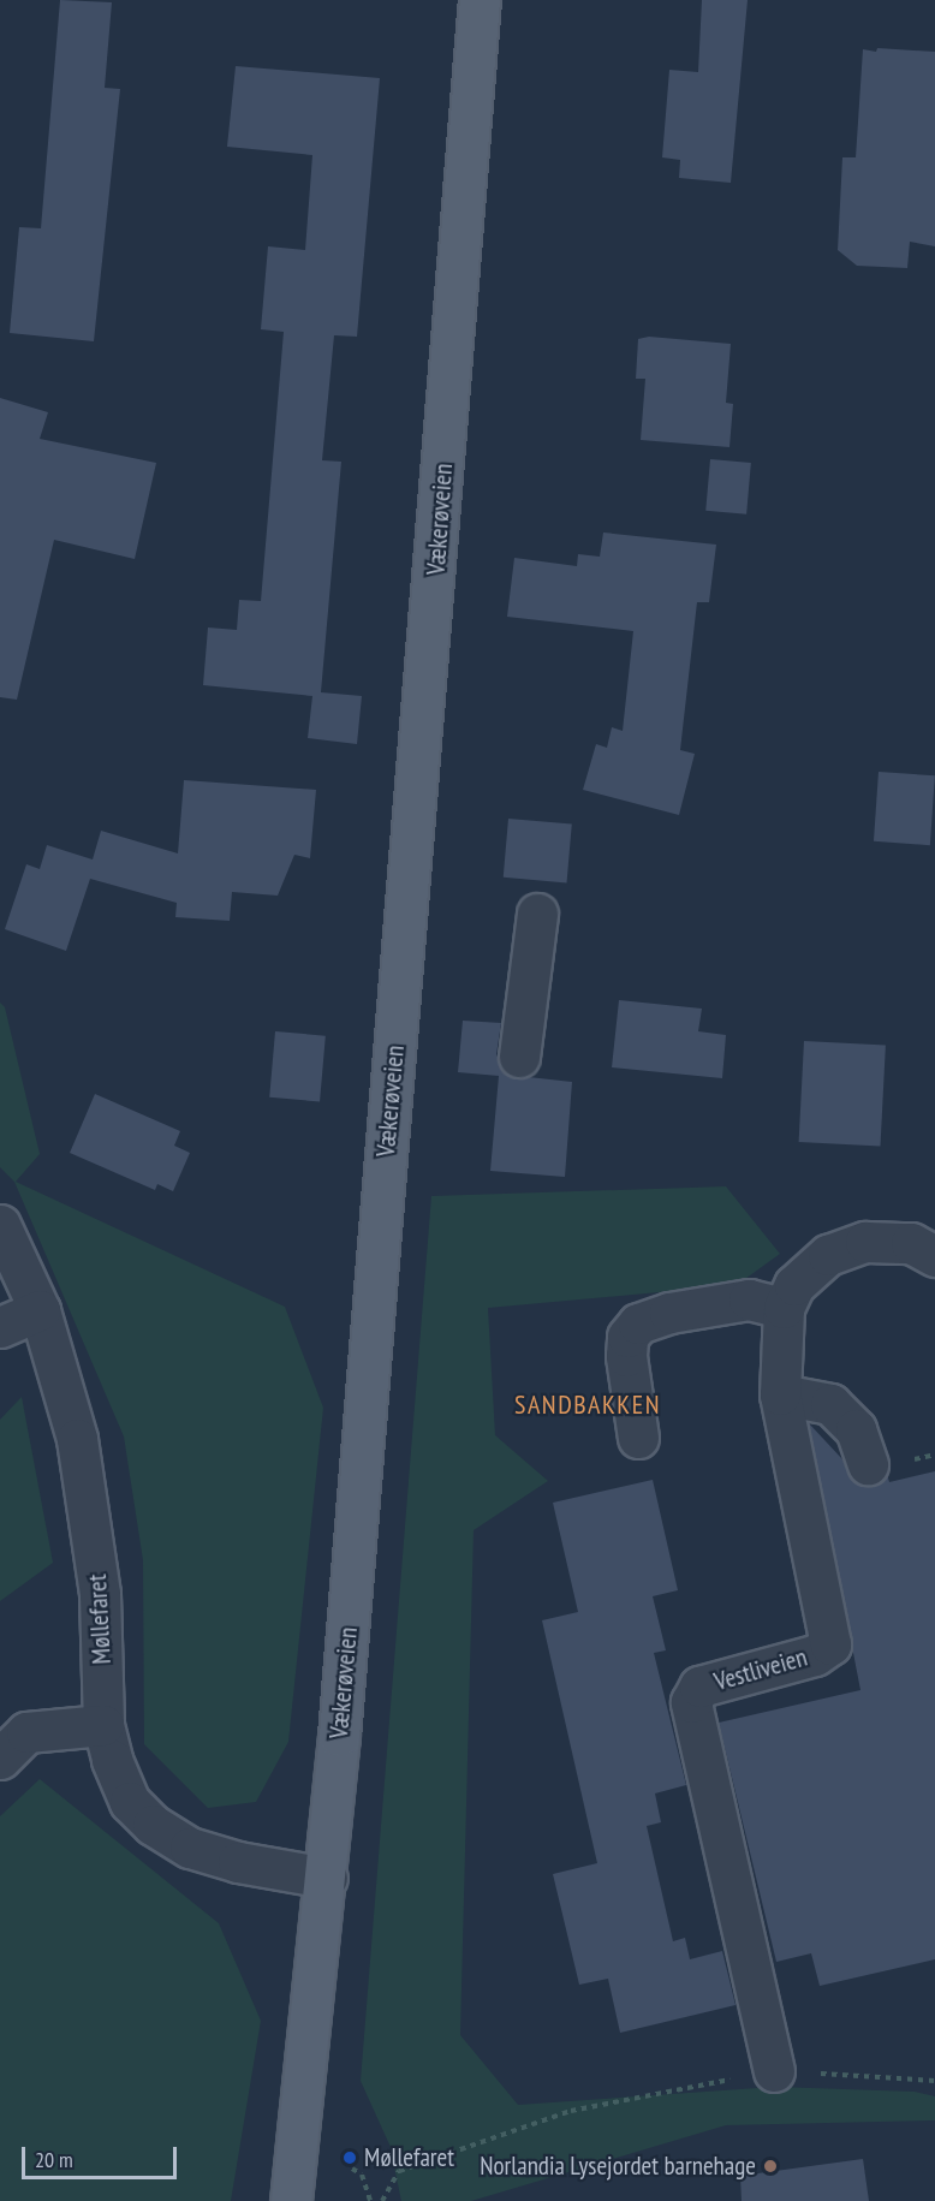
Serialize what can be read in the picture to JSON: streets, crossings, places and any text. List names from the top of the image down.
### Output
{
  "streets": {
    "main road": ["Vækerøveien"],
    "street": ["Møllefaret", "Vestliveien"]
  },
  "crossings": [
    ["Vækerøveien", "Møllefaret"]
  ],
  "districts": ["SANDBAKKEN"],
  "places": ["Møllefaret", "Norlandia Lysejordet barnehage"],
  "scale_bar": "20 m"
}
